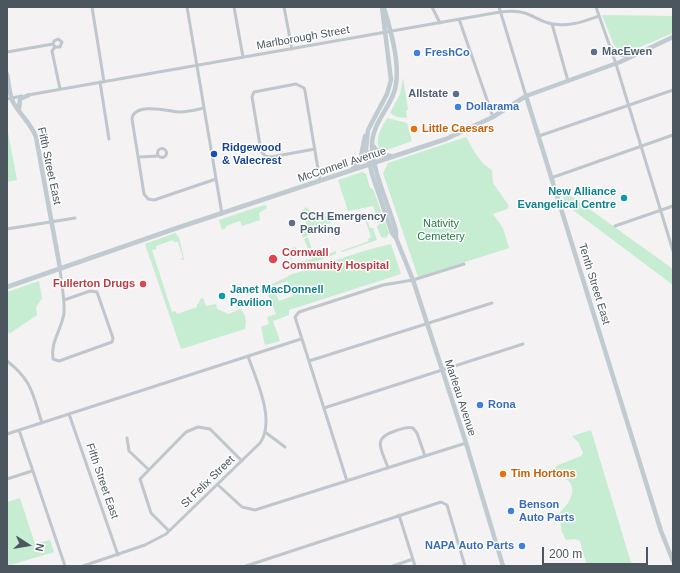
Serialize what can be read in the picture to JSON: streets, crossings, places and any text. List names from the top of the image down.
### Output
{
  "streets": {
    "main road": [
      "McConnell Avenue",
      "Fifth Street East",
      "Tenth Street East",
      "Marleau Avenue"
    ],
    "street": ["Marlborough Street", "St Felix Street"]
  },
  "crossings": [
    ["Marlborough Street", "Fifth Street East"],
    ["Marlborough Street", "Tenth Street East"],
    ["McConnell Avenue", "Fifth Street East"],
    ["McConnell Avenue", "Tenth Street East"],
    ["McConnell Avenue", "Marleau Avenue"],
    ["Fifth Street East", "St Felix Street"]
  ],
  "parks": ["Nativity Cemetery"],
  "places": [
    "MacEwen",
    "FreshCo",
    "Allstate",
    "Dollarama",
    "Little Caesars",
    "Ridgewood & Valecrest",
    "New Alliance Evangelical Centre",
    "CCH Emergency Parking",
    "Cornwall Community Hospital",
    "Fullerton Drugs",
    "Janet MacDonnell Pavilion",
    "Rona",
    "Tim Hortons",
    "Benson Auto Parts",
    "NAPA Auto Parts"
  ],
  "scale_bar": "200 m",
  "north": "right"
}
